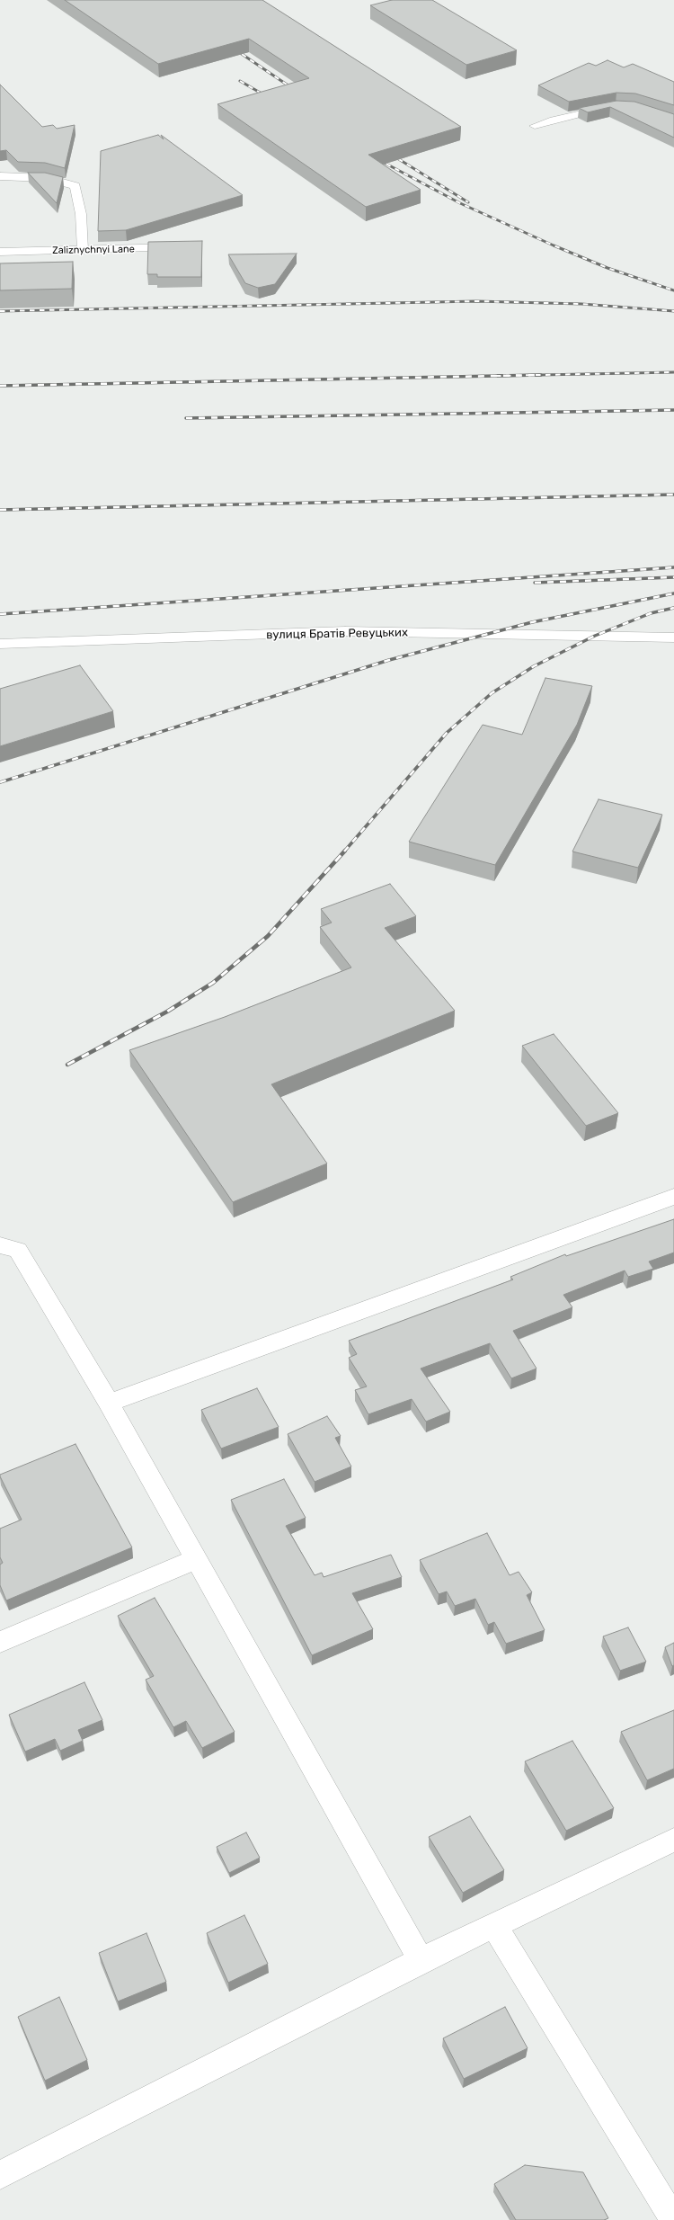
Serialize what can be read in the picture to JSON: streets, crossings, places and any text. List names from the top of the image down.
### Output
{
  "streets": {
    "street": ["Zaliznychnyi Lane", "вулиця Братів Ревуцьких"]
  }
}
